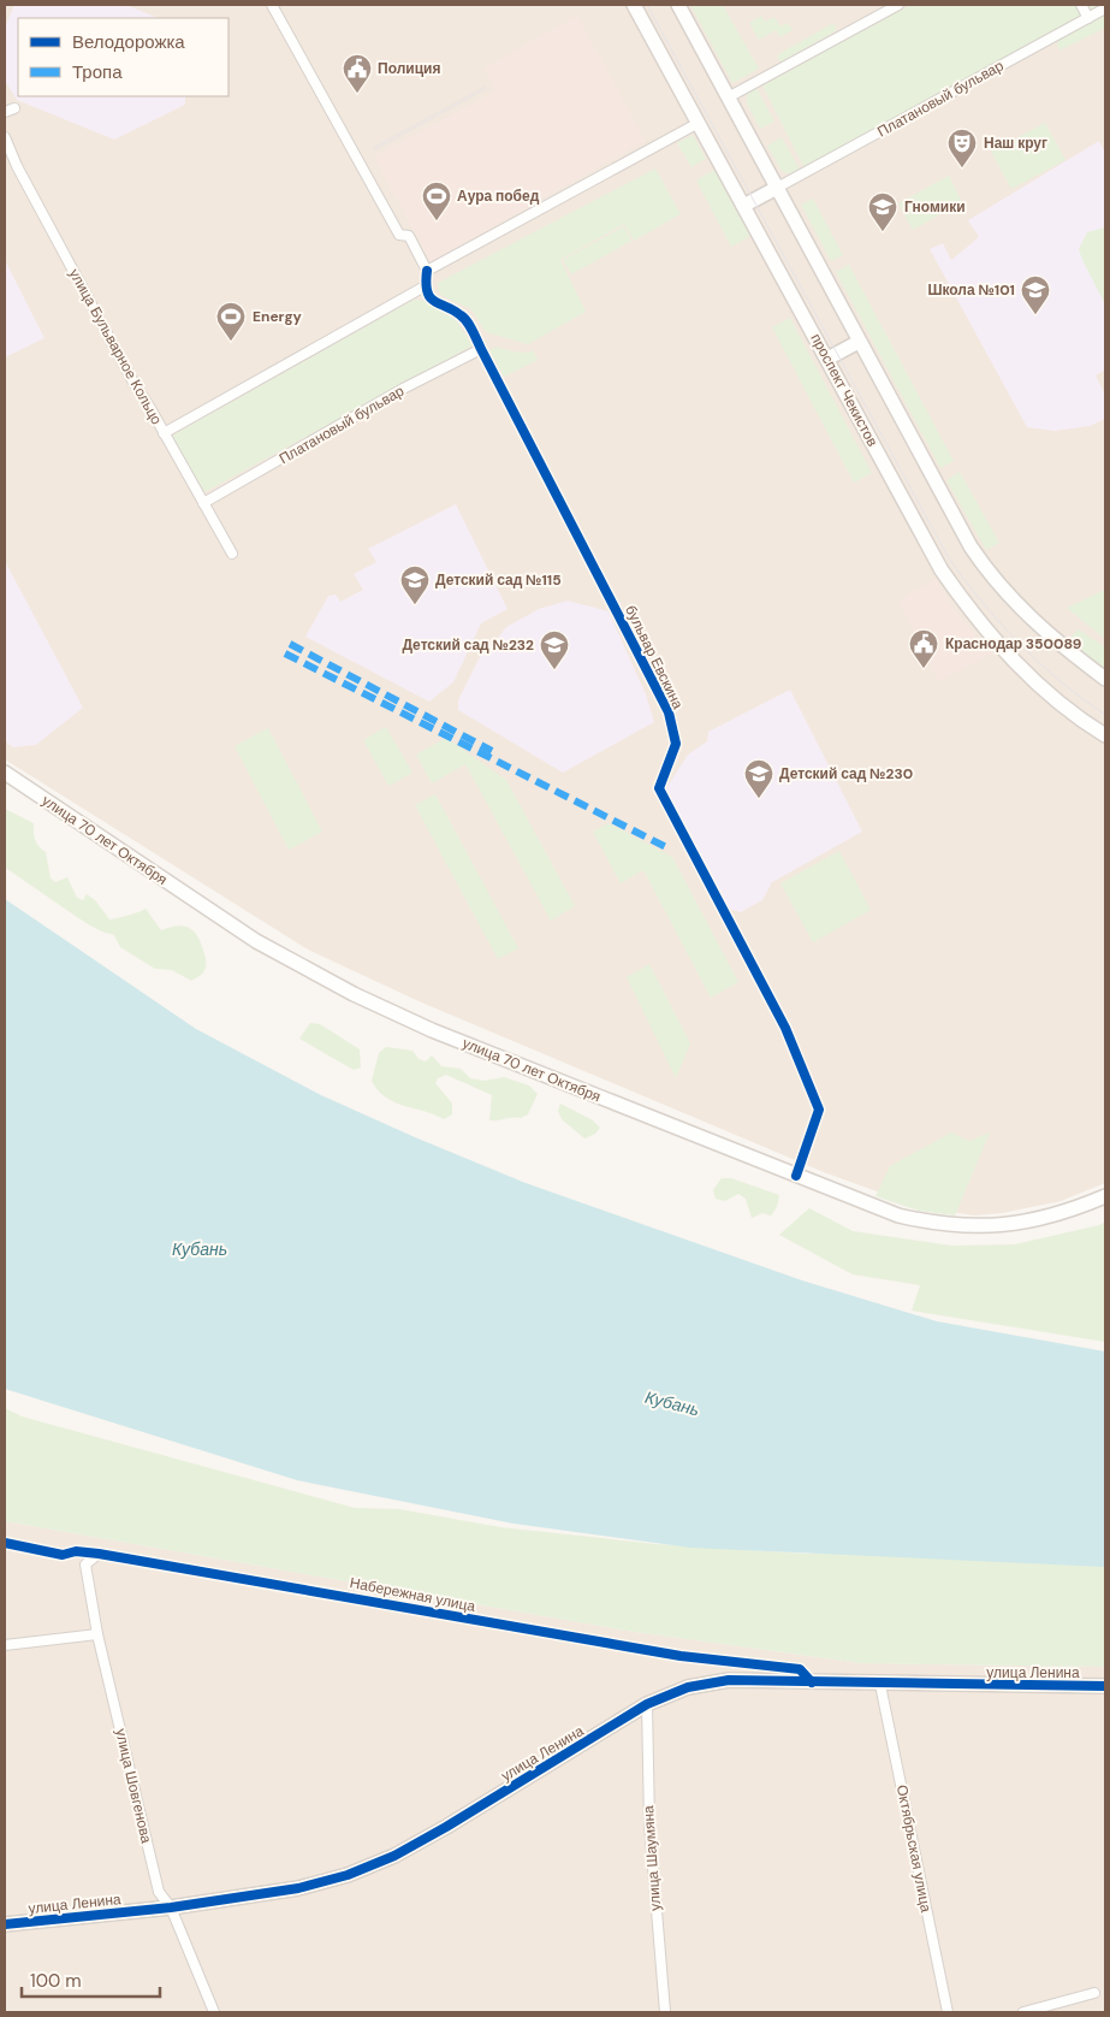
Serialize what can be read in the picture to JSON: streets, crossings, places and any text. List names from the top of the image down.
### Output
{
  "streets": {
    "main road": ["проспект Чекистов", "улица 70 лет Октября", "улица Ленина"],
    "street": [
      "Платановый бульвар",
      "улица Бульварное Кольцо",
      "бульвар Евскина",
      "Набережная улица",
      "улица Шовгенова",
      "Октябрьская улица",
      "улица Шаумяна"
    ]
  },
  "crossings": [
    ["Платановый бульвар", "улица Бульварное Кольцо"],
    ["Платановый бульвар", "бульвар Евскина"],
    ["бульвар Евскина", "улица 70 лет Октября"],
    ["Набережная улица", "улица Ленина"],
    ["улица Ленина", "улица Шовгенова"],
    ["улица Ленина", "Октябрьская улица"],
    ["улица Ленина", "улица Шаумяна"]
  ],
  "water": ["Кубань"],
  "places": {
    "public building": ["Полиция", "Краснодар 350089"],
    "theatre": ["Наш круг"],
    "sports": ["Аура побед", "Energy"],
    "school or university": [
      "Гномики",
      "Школа №101",
      "Детский сад №115",
      "Детский сад №232",
      "Детский сад №230"
    ]
  },
  "legend": ["Велодорожка", "Тропа"],
  "scale_bar": "100 m"
}
